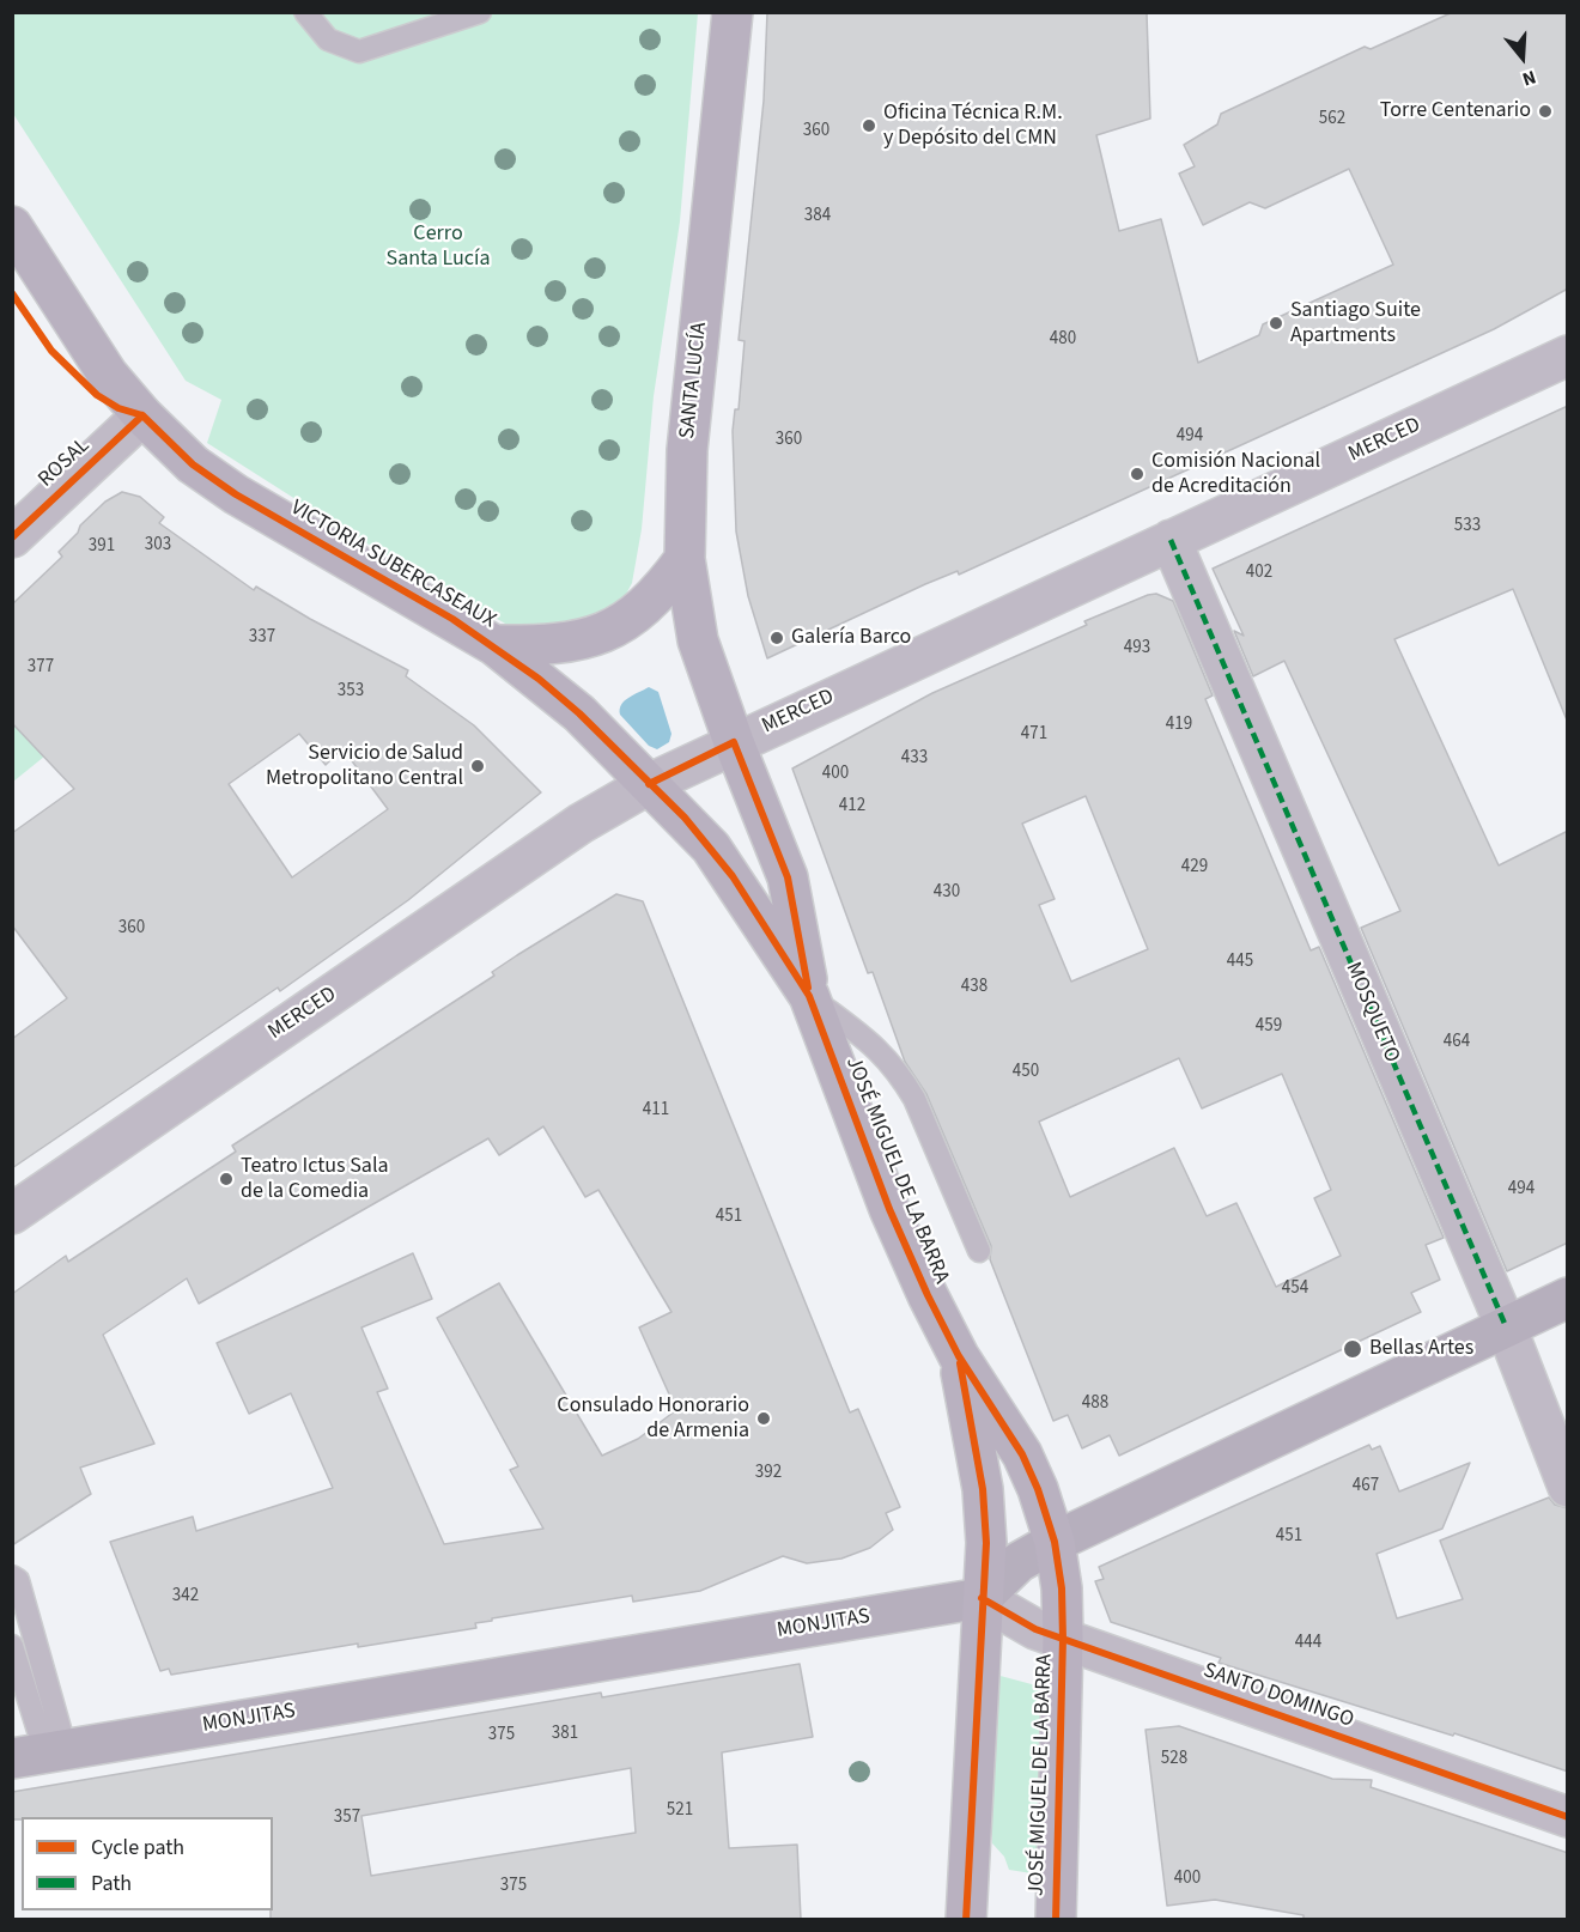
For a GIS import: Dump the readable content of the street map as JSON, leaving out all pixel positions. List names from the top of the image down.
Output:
{
  "streets": {
    "main road": [
      "SANTA LUCÍA",
      "VICTORIA SUBERCASEAUX",
      "JOSÉ MIGUEL DE LA BARRA",
      "MONJITAS"
    ],
    "street": [
      "MERCED",
      "ROSAL",
      "MOSQUETO",
      "SANTO DOMINGO"
    ]
  },
  "crossings": [
    ["SANTA LUCÍA", "MERCED"],
    ["SANTA LUCÍA", "JOSÉ MIGUEL DE LA BARRA"],
    ["MERCED", "VICTORIA SUBERCASEAUX"],
    ["MERCED", "MOSQUETO"],
    ["MERCED", "JOSÉ MIGUEL DE LA BARRA"],
    ["ROSAL", "VICTORIA SUBERCASEAUX"],
    ["VICTORIA SUBERCASEAUX", "JOSÉ MIGUEL DE LA BARRA"],
    ["JOSÉ MIGUEL DE LA BARRA", "MONJITAS"],
    ["JOSÉ MIGUEL DE LA BARRA", "SANTO DOMINGO"],
    ["MONJITAS", "SANTO DOMINGO"]
  ],
  "parks": ["Cerro Santa Lucía"],
  "places": [
    "Torre Centenario",
    "Oficina Técnica R.M. y Depósito del CMN",
    "Santiago Suite Apartments",
    "Comisión Nacional de Acreditación",
    "Galería Barco",
    "Servicio de Salud Metropolitano Central",
    "Teatro Ictus Sala de la Comedia",
    "Bellas Artes",
    "Consulado Honorario de Armenia"
  ],
  "house_numbers": [
    "562",
    "360",
    "384",
    "480",
    "494",
    "360",
    "533",
    "303",
    "391",
    "402",
    "337",
    "493",
    "377",
    "353",
    "419",
    "471",
    "433",
    "400",
    "412",
    "429",
    "430",
    "360",
    "445",
    "438",
    "459",
    "464",
    "450",
    "411",
    "494",
    "451",
    "454",
    "488",
    "392",
    "467",
    "451",
    "342",
    "444",
    "381",
    "375",
    "528",
    "521",
    "357",
    "400",
    "375"
  ],
  "legend": ["Cycle path", "Path"],
  "north": "bottom"
}
